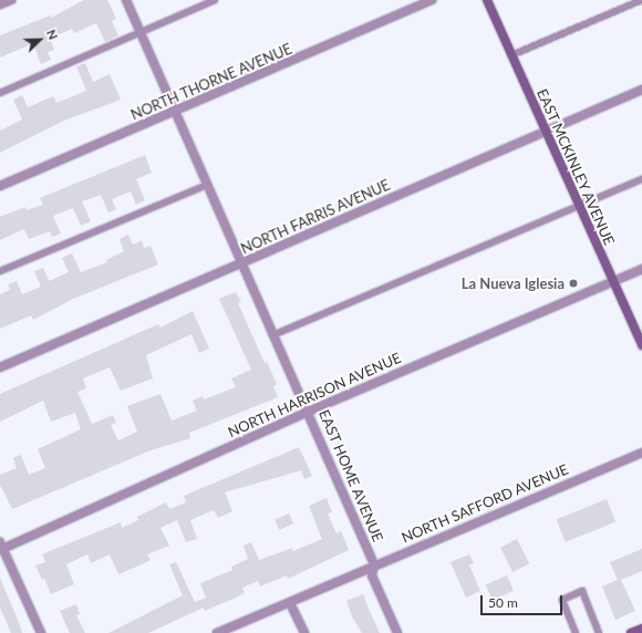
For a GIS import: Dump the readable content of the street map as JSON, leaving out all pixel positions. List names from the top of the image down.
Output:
{
  "streets": {
    "main road": ["EAST MCKINLEY AVENUE"],
    "street": [
      "NORTH THORNE AVENUE",
      "NORTH FARRIS AVENUE",
      "NORTH HARRISON AVENUE",
      "EAST HOME AVENUE",
      "NORTH SAFFORD AVENUE"
    ]
  },
  "crossings": [
    ["NORTH THORNE AVENUE", "EAST HOME AVENUE"],
    ["EAST MCKINLEY AVENUE", "NORTH FARRIS AVENUE"],
    ["EAST MCKINLEY AVENUE", "NORTH HARRISON AVENUE"],
    ["NORTH FARRIS AVENUE", "EAST HOME AVENUE"],
    ["NORTH HARRISON AVENUE", "EAST HOME AVENUE"],
    ["EAST HOME AVENUE", "NORTH SAFFORD AVENUE"]
  ],
  "places": ["La Nueva Iglesia"],
  "scale_bar": "50 m",
  "north": "top right"
}
